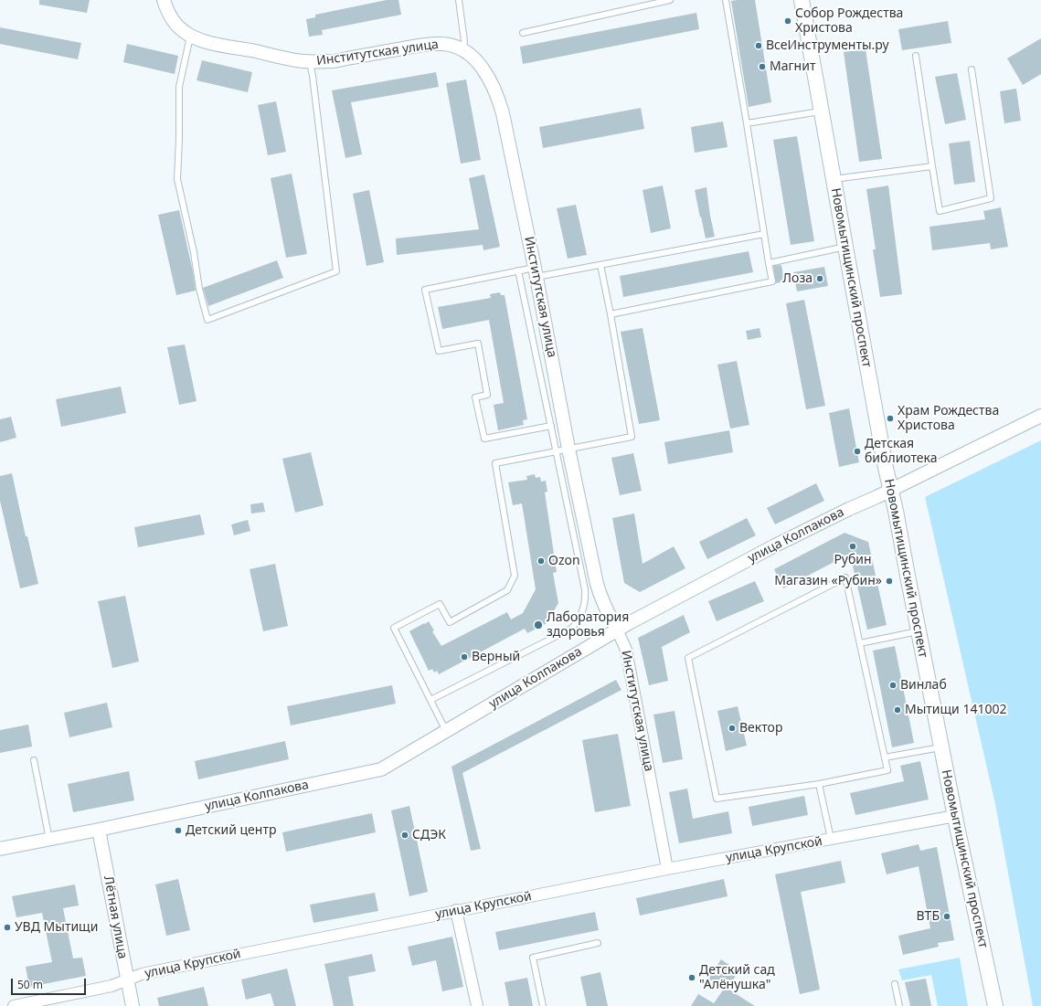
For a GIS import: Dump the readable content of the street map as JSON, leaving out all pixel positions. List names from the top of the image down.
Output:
{
  "streets": {
    "main road": ["Новомытищинский проспект"],
    "street": [
      "Институтская улица",
      "улица Колпакова",
      "улица Крупской",
      "Лётная улица"
    ]
  },
  "crossings": [
    ["Институтская улица", "улица Колпакова"],
    ["Институтская улица", "улица Крупской"],
    ["Новомытищинский проспект", "улица Колпакова"],
    ["Новомытищинский проспект", "улица Крупской"],
    ["улица Колпакова", "Лётная улица"],
    ["улица Крупской", "Лётная улица"]
  ],
  "places": [
    "Собор Рождества Христова",
    "ВсеИнструменты.ру",
    "Магнит",
    "Лоза",
    "Храм Рождества Христова",
    "Детская библиотека",
    "Рубин",
    "Ozon",
    "Магазин «Рубин»",
    "Лаборатория здоровья",
    "Верный",
    "Винлаб",
    "Мытищи 141002",
    "Вектор",
    "Детский центр",
    "СДЭК",
    "ВТБ",
    "УВД Мытищи",
    "Детский сад \"Алёнушка\""
  ],
  "scale_bar": "50 m"
}
